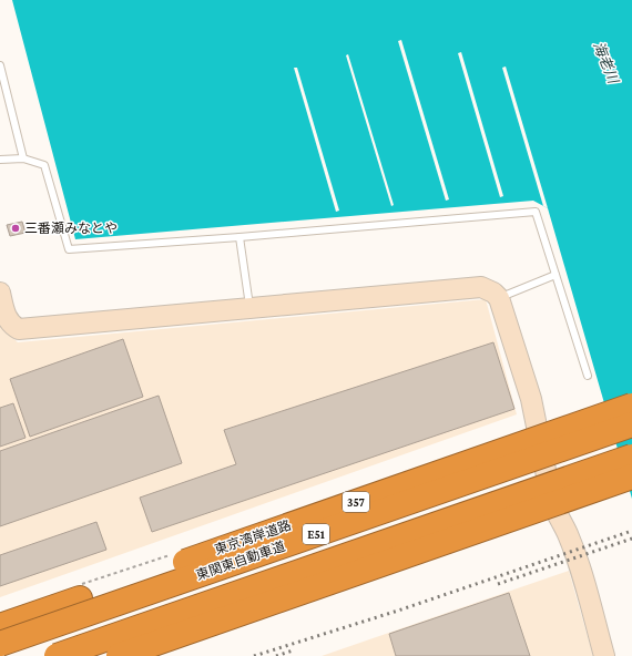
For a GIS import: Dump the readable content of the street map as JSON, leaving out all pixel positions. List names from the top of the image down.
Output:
{
  "streets": {
    "highway": [
      "357",
      "E51",
      "東京湾岸道路",
      "東関東自動車道"
    ]
  },
  "water": ["海老川"],
  "places": ["三番瀬みなとや"]
}
